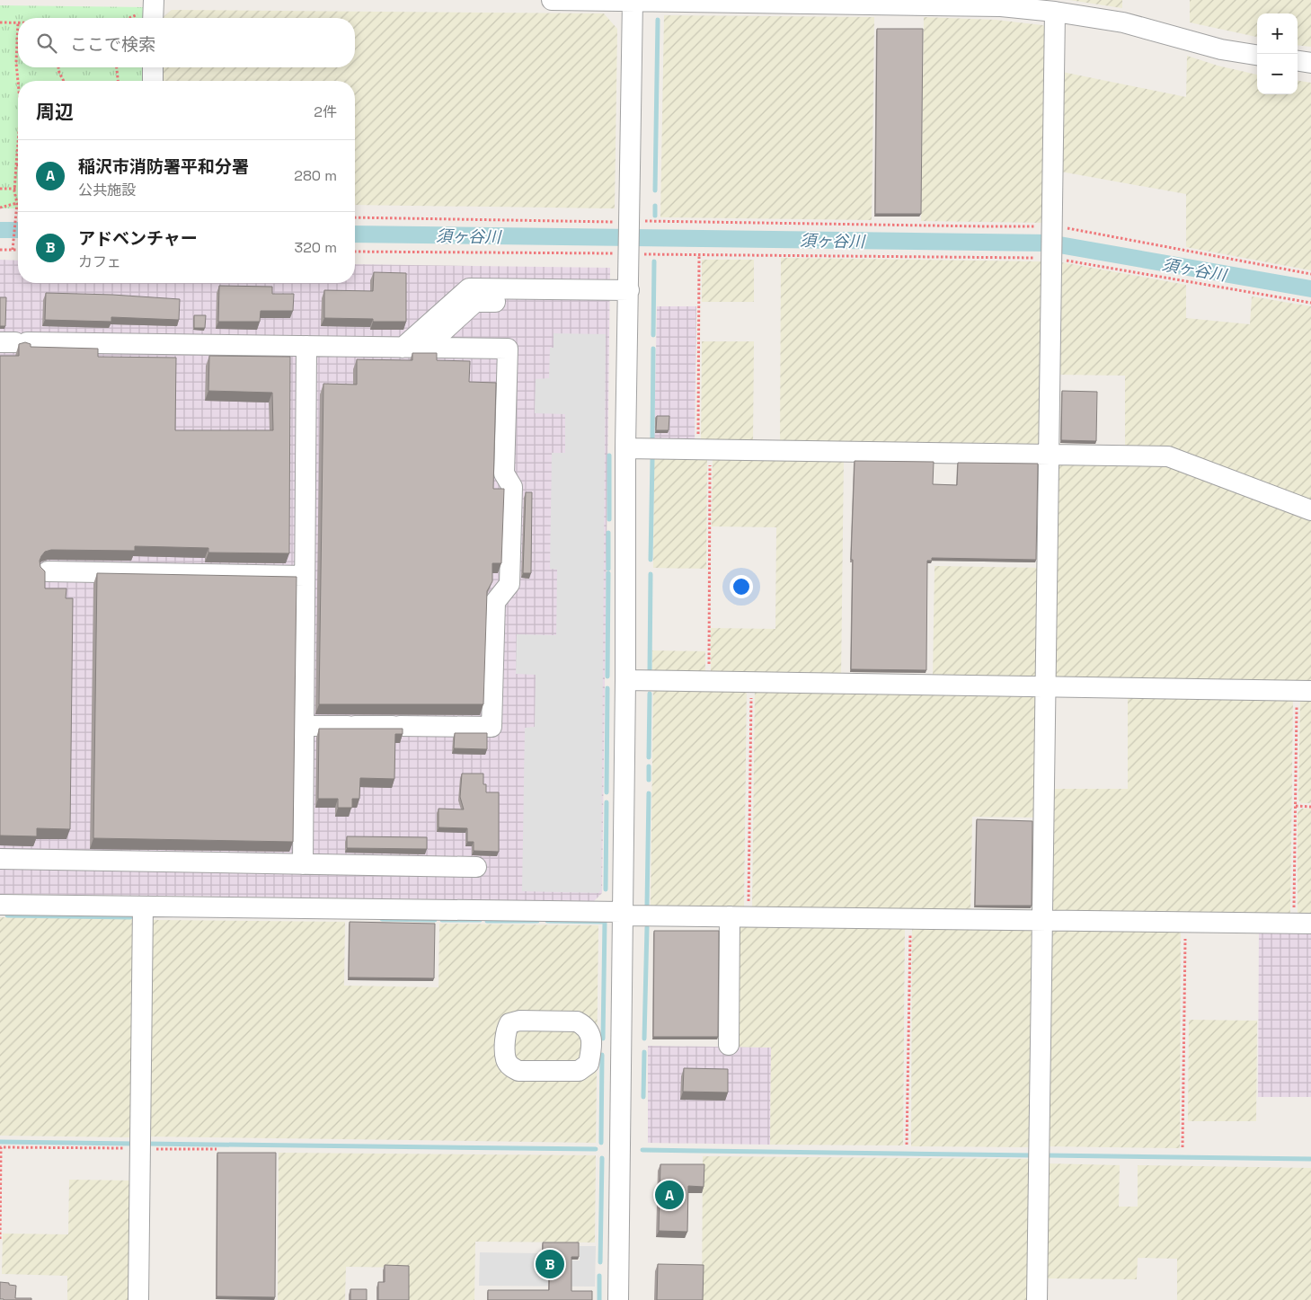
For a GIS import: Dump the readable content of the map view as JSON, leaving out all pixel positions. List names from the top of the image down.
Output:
{
  "water": ["須ヶ谷川"],
  "page": {
    "map_buttons": ["+", "−"],
    "search": "ここで検索",
    "heading": ["周辺", "2件"],
    "list": [
      {
        "mark": "A",
        "name": "稲沢市消防署平和分署",
        "note": "公共施設",
        "value": "280 m"
      },
      {
        "mark": "B",
        "name": "アドベンチャー",
        "note": "カフェ",
        "value": "320 m"
      }
    ],
    "pins": ["A", "B"]
  }
}
